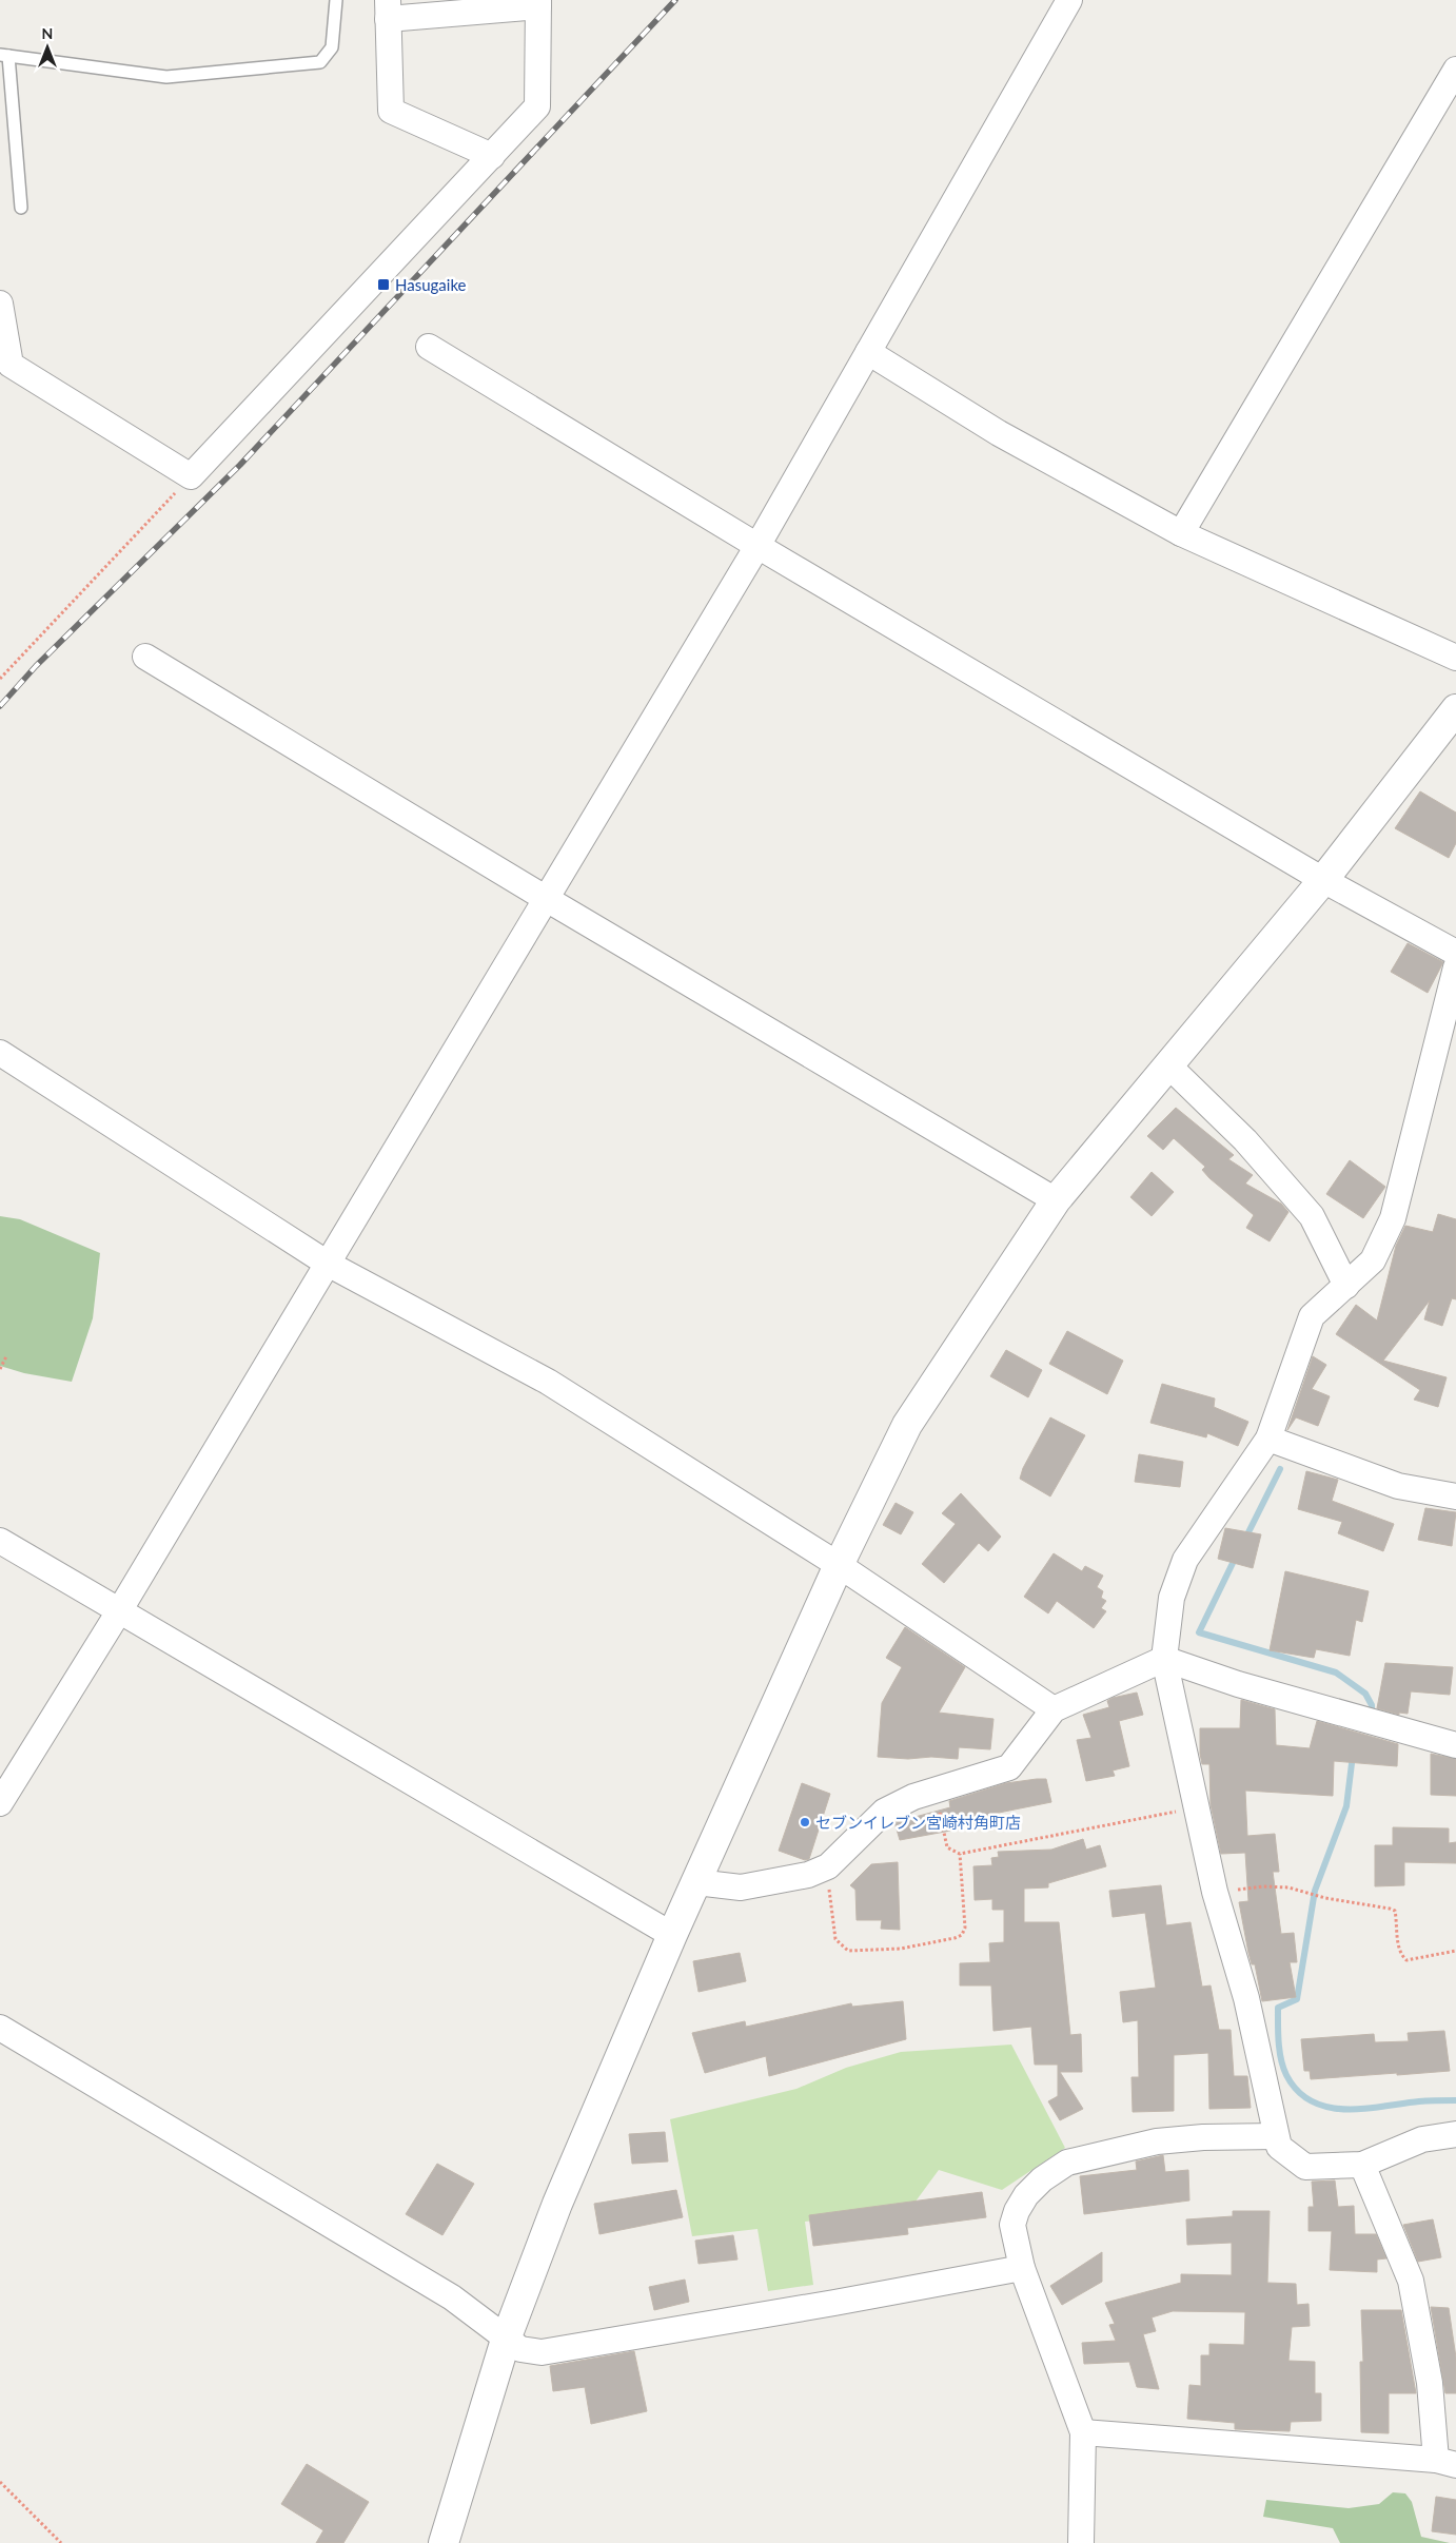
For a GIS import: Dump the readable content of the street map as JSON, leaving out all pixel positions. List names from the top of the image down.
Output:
{
  "places": {
    "transit": ["Hasugaike"],
    "other": ["セブンイレブン宮崎村角町店"]
  },
  "north": "top"
}
